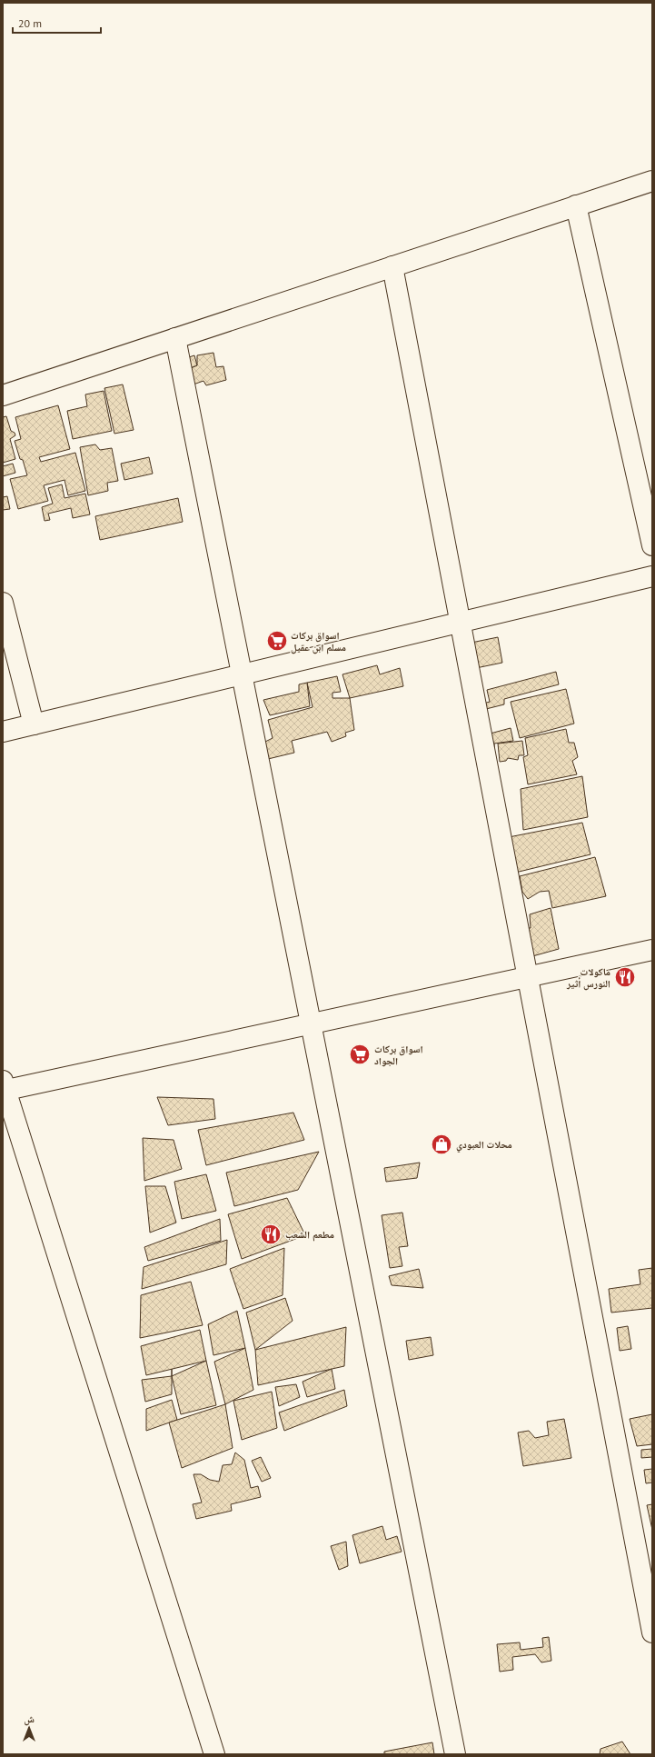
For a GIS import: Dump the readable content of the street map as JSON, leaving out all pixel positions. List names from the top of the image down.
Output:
{
  "places": {
    "supermarket": ["اسواق بركات مسلم ابن عقيل", "اسواق بركات الجواد"],
    "restaurant": ["ماكولات النورس أثير", "مطعم الشعب"],
    "shop": ["محلات العبودي"]
  },
  "scale_bar": "20 m",
  "north": "top"
}
